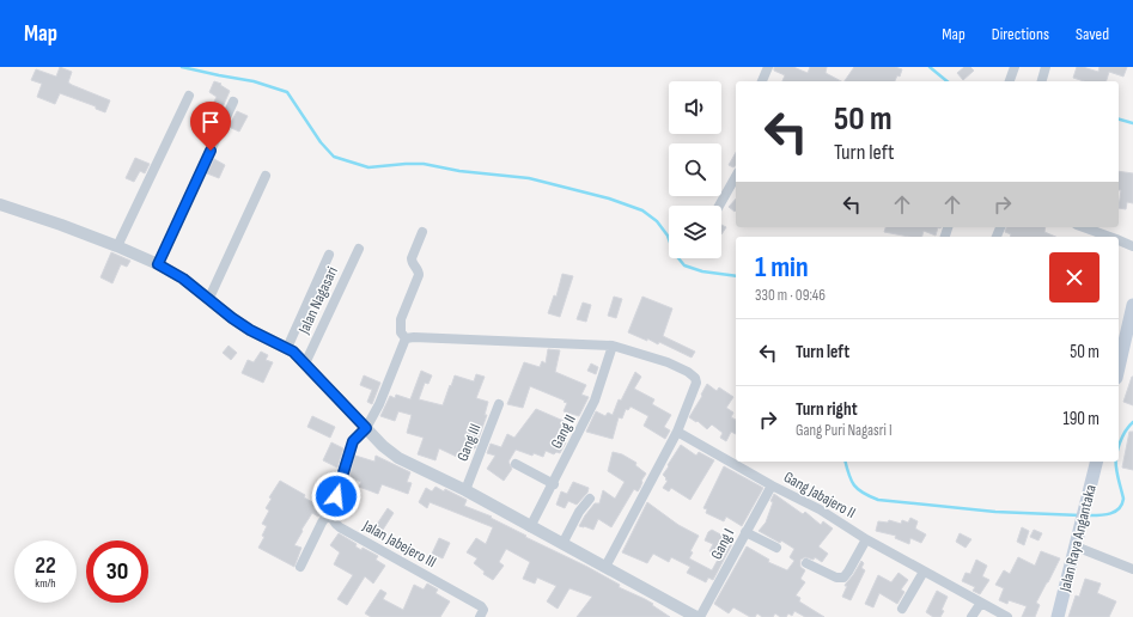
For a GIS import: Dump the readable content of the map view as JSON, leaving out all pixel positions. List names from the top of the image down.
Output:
{
  "streets": {
    "main road": ["Jalan Raya Angantaka"],
    "street": [
      "Jalan Nagasari",
      "Gang II",
      "Gang III",
      "Gang Jabajero II",
      "Jalan Jabejero III",
      "Gang I"
    ]
  },
  "crossings": [
    ["Gang Jabajero II", "Gang I"]
  ],
  "page": {
    "header": "Map",
    "nav": ["Map", "Directions", "Saved"],
    "turn": ["50 m", "Turn left"],
    "heading": ["1 min", "330 m · 09:46"],
    "list": [
      {
        "name": "Turn left",
        "value": "50 m"
      },
      {
        "name": "Turn right",
        "note": "Gang Puri Nagasri I",
        "value": "190 m"
      }
    ],
    "speed": "22 km/h",
    "limit": "30"
  }
}
